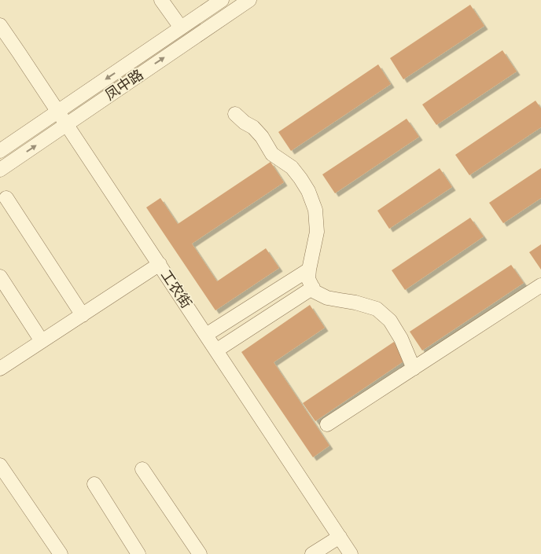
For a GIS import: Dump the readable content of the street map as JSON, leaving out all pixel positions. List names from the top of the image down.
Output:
{
  "streets": {
    "street": ["凤中路", "工农街"]
  },
  "crossings": [
    ["凤中路", "工农街"]
  ]
}
